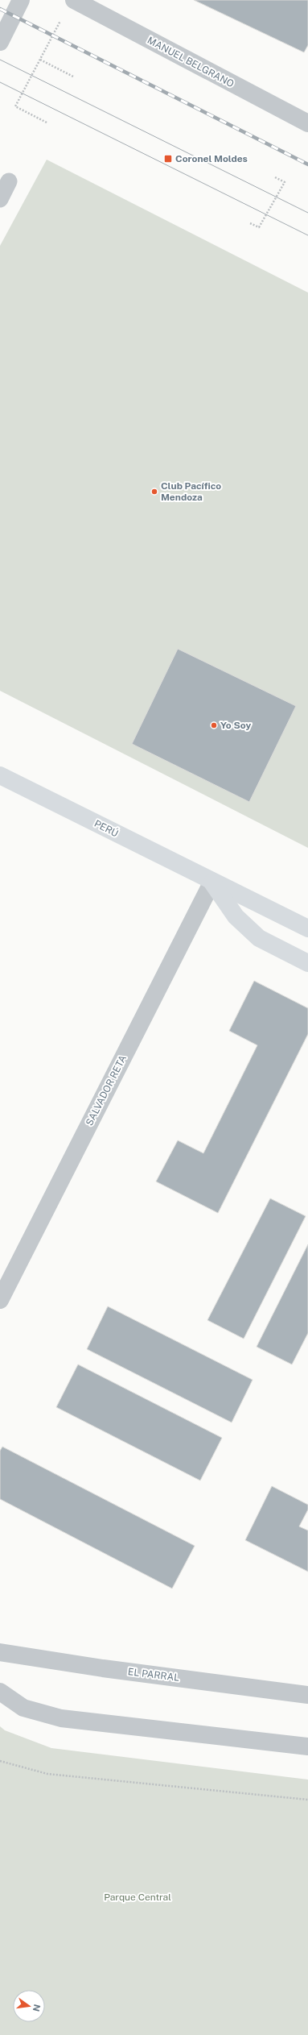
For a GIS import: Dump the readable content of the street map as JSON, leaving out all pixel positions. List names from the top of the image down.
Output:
{
  "streets": {
    "main road": ["PERÚ"],
    "street": ["MANUEL BELGRANO", "SALVADOR RETA", "EL PARRAL"]
  },
  "crossings": [
    ["PERÚ", "SALVADOR RETA"]
  ],
  "parks": ["Parque Central"],
  "places": {
    "transit": ["Coronel Moldes"],
    "other": ["Club Pacífico Mendoza", "Yo Soy"]
  },
  "north": "right"
}
